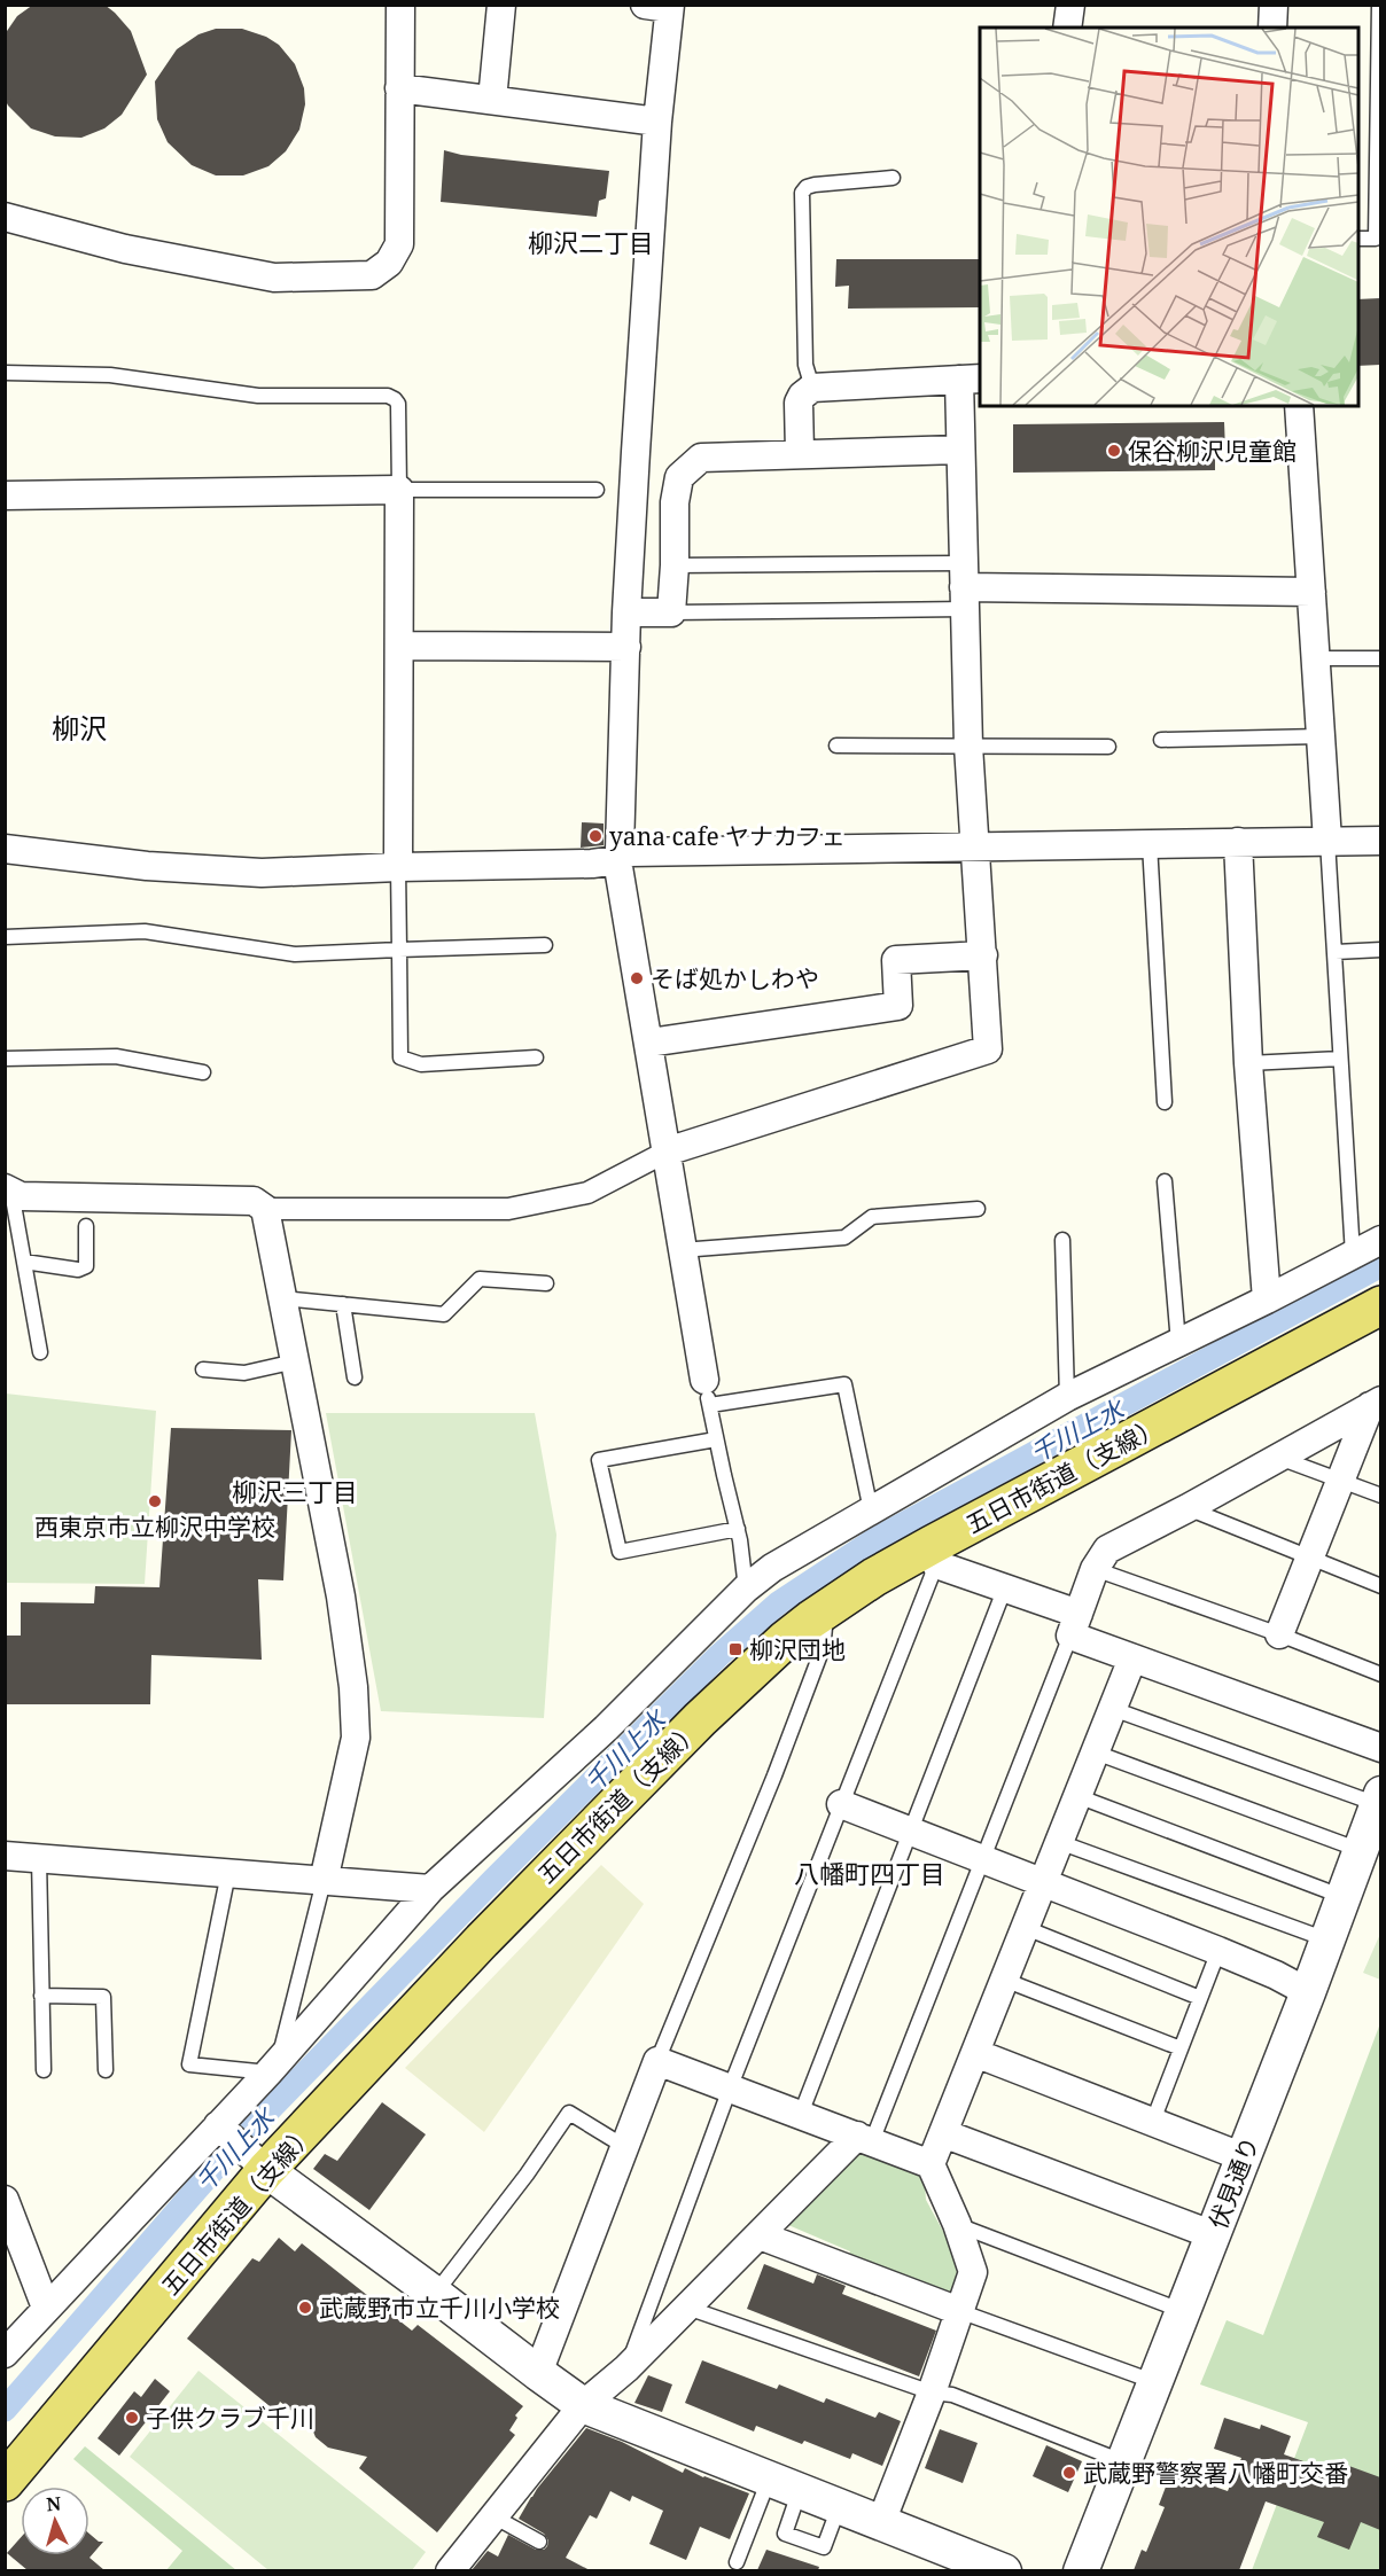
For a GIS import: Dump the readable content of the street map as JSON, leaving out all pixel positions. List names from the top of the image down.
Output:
{
  "streets": {
    "main road": ["五日市街道（支線）"],
    "street": ["伏見通り"]
  },
  "districts": [
    "柳沢二丁目",
    "柳沢",
    "柳沢三丁目",
    "八幡町四丁目"
  ],
  "water": ["千川上水"],
  "places": {
    "other": [
      "保谷柳沢児童館",
      "yana cafe ヤナカフェ",
      "そば処かしわや",
      "西東京市立柳沢中学校",
      "武蔵野市立千川小学校",
      "子供クラブ千川",
      "武蔵野警察署八幡町交番"
    ],
    "transit": ["柳沢団地"]
  },
  "north": "top"
}
